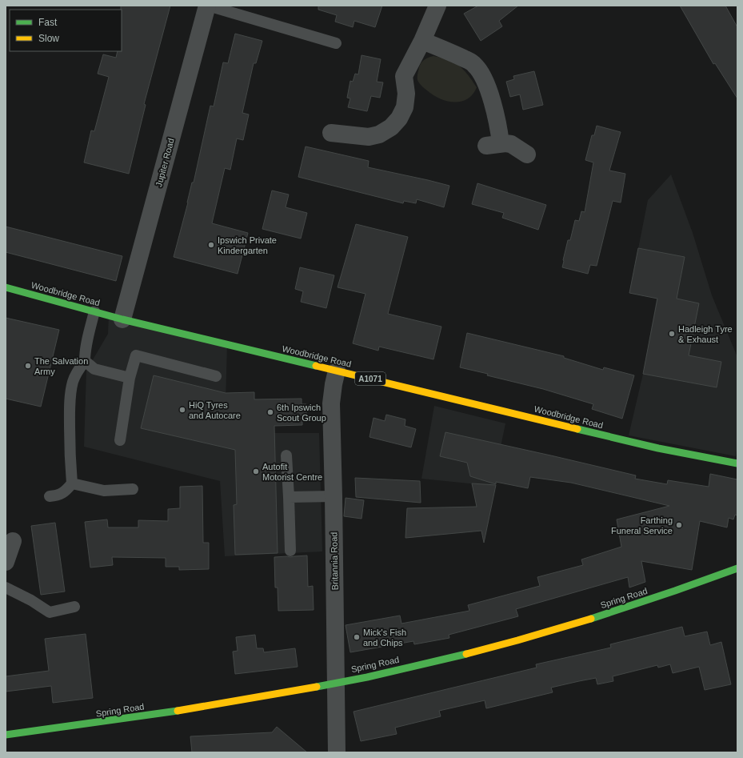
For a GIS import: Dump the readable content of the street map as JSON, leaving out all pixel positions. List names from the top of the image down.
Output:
{
  "streets": {
    "main road": ["Woodbridge Road", "A1071", "Spring Road"],
    "street": ["Jupiter Road", "Britannia Road"]
  },
  "crossings": [
    ["Jupiter Road", "Woodbridge Road"],
    ["Woodbridge Road", "Britannia Road"],
    ["Britannia Road", "Spring Road"]
  ],
  "places": [
    "Ipswich Private Kindergarten",
    "Hadleigh Tyre & Exhaust",
    "The Salvation Army",
    "HiQ Tyres and Autocare",
    "6th Ipswich Scout Group",
    "Autofit Motorist Centre",
    "Farthing Funeral Service",
    "Mick's Fish and Chips"
  ],
  "legend": ["Fast", "Slow"]
}
